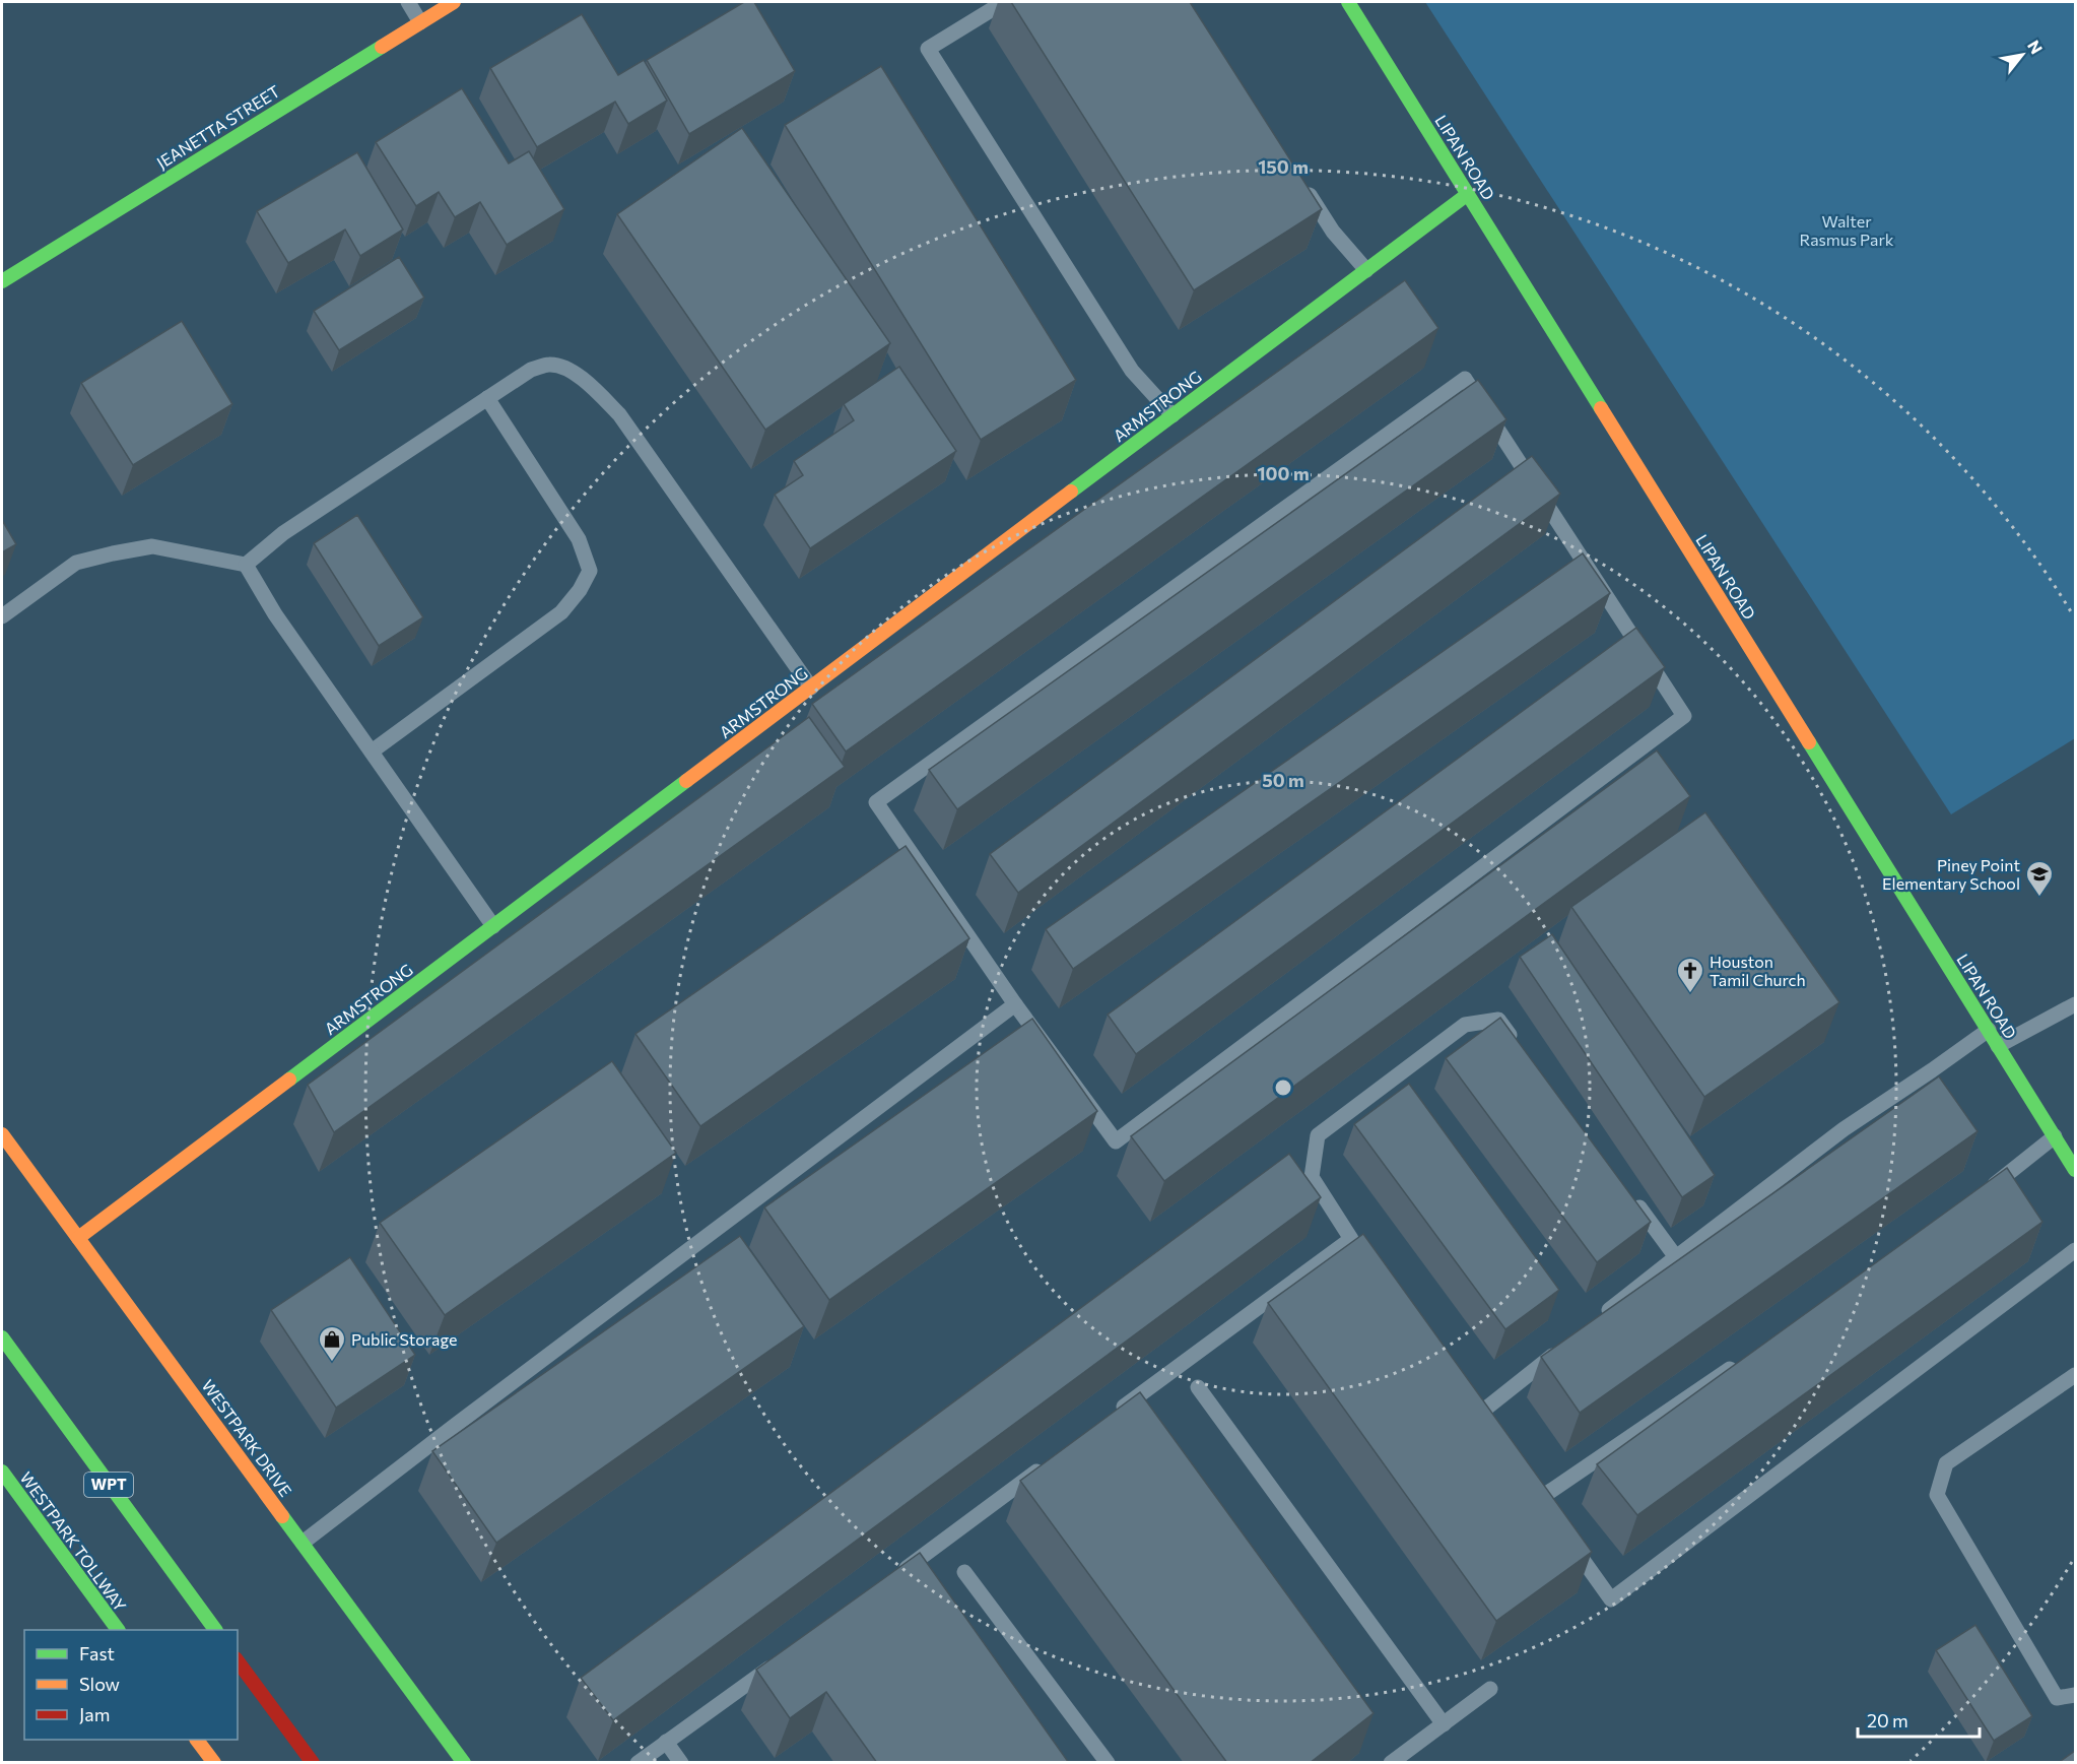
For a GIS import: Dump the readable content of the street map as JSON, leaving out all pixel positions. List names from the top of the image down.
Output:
{
  "streets": {
    "main road": [
      "JEANETTA STREET",
      "LIPAN ROAD",
      "ARMSTRONG",
      "WESTPARK DRIVE",
      "WPT",
      "WESTPARK TOLLWAY"
    ]
  },
  "crossings": [
    ["LIPAN ROAD", "ARMSTRONG"],
    ["ARMSTRONG", "WESTPARK DRIVE"]
  ],
  "parks": ["Walter Rasmus Park"],
  "places": {
    "school or university": ["Piney Point Elementary School"],
    "church": ["Houston Tamil Church"],
    "shop": ["Public Storage"]
  },
  "legend": ["Fast", "Slow", "Jam"],
  "scale_bar": "20 m",
  "north": "top right",
  "rings": ["150 m", "100 m", "50 m"]
}
